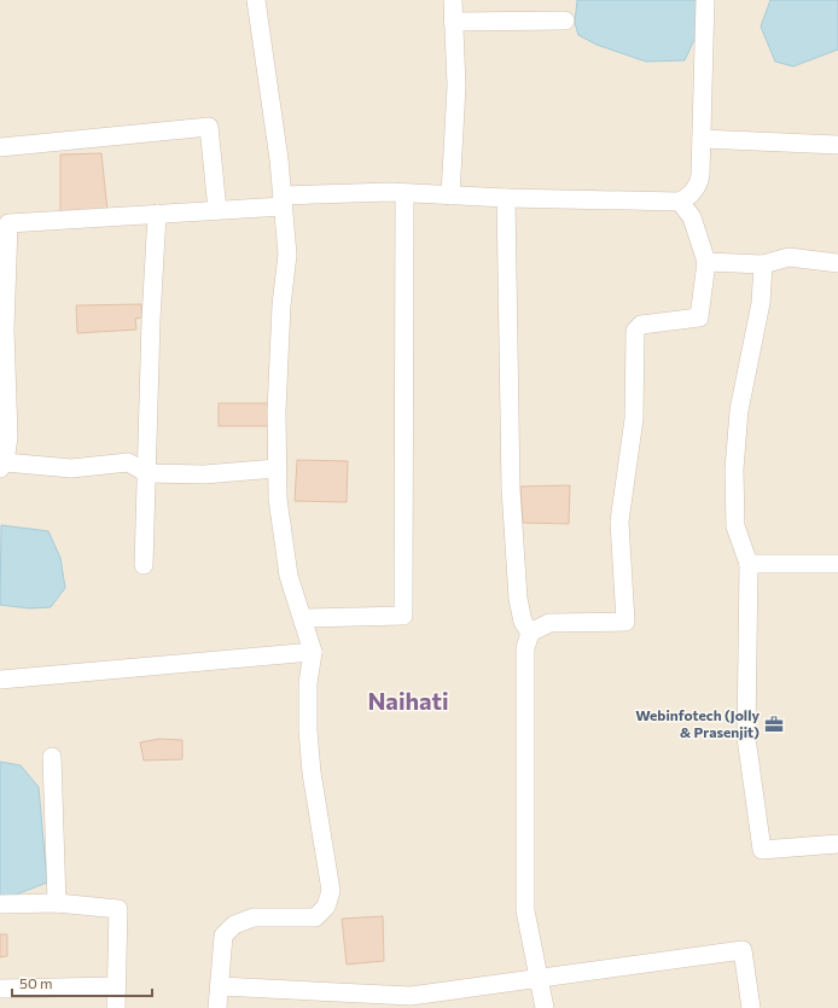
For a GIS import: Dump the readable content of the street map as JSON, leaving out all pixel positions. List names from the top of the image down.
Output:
{
  "districts": ["Naihati"],
  "places": {
    "office": ["Webinfotech (Jolly & Prasenjit)"]
  },
  "scale_bar": "50 m"
}
